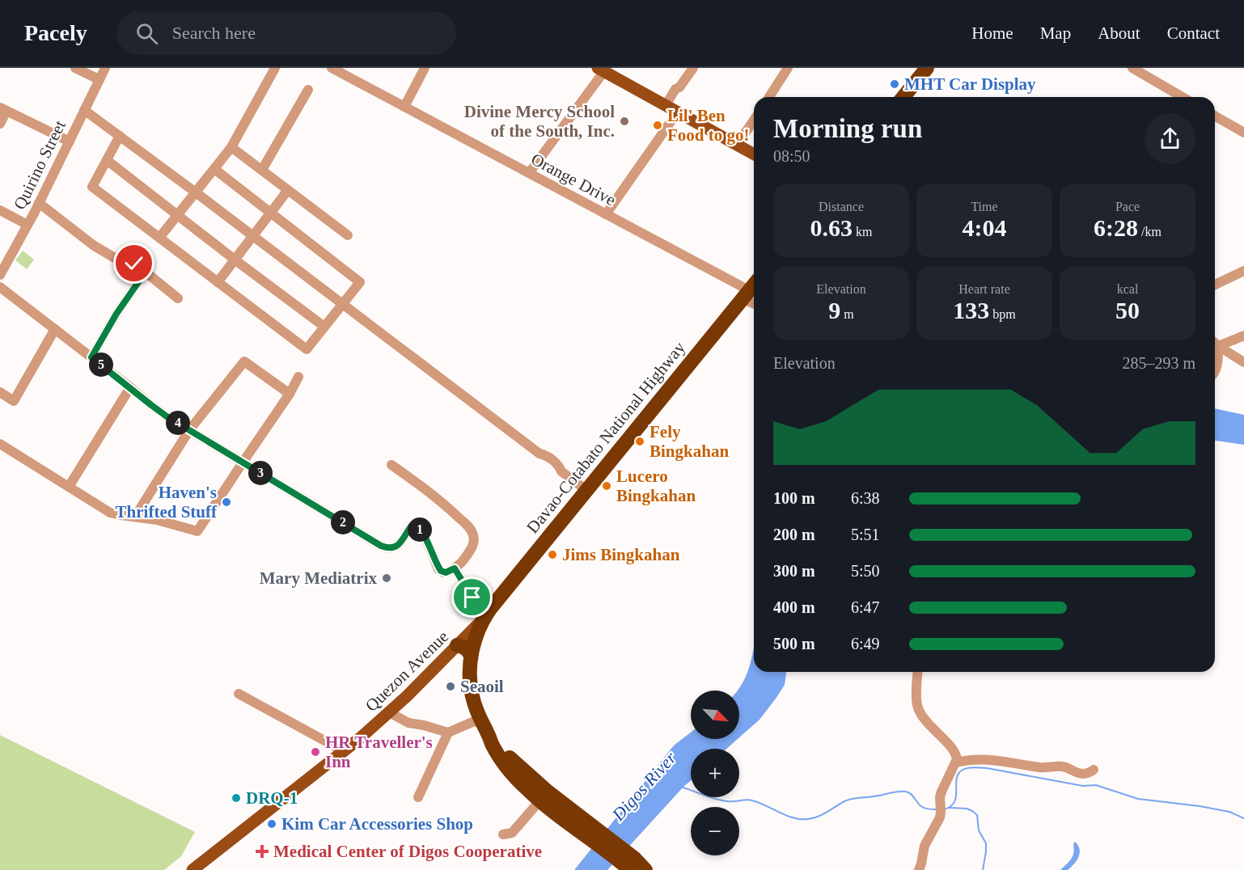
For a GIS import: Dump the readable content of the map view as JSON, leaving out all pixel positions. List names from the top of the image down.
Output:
{
  "streets": {
    "highway": ["Davao-Cotabato National Highway"],
    "main road": ["Quezon Avenue"],
    "street": ["Quirino Street", "Orange Drive"]
  },
  "crossings": [
    ["Orange Drive", "Davao-Cotabato National Highway"],
    ["Davao-Cotabato National Highway", "Quezon Avenue"]
  ],
  "water": ["Digos River"],
  "places": {
    "other": [
      "MHT Car Display",
      "Divine Mercy School of the South, Inc.",
      "Lil' Ben Food to go!",
      "Fely Bingkahan",
      "Lucero Bingkahan",
      "Haven's Thrifted Stuff",
      "Jims Bingkahan",
      "Mary Mediatrix",
      "Seaoil",
      "HR Traveller's Inn",
      "DRQ-1",
      "Kim Car Accessories Shop"
    ],
    "health": ["Medical Center of Digos Cooperative"]
  },
  "north": "bottom right",
  "page": {
    "header": "Pacely",
    "search": "Search here",
    "nav": [
      "Home",
      "Map",
      "About",
      "Contact"
    ],
    "heading": ["Morning run", "08:50"],
    "stats": [
      ["Distance", "0.63 km"],
      ["Time", "4:04"],
      ["Pace", "6:28 /km"],
      ["Elevation", "9 m"],
      ["Heart rate", "133 bpm"],
      ["kcal", "50"]
    ],
    "chart": ["Elevation", "285–293 m"],
    "pins": [
      "5",
      "4",
      "3",
      "2",
      "1"
    ],
    "list": [
      {
        "name": "100 m",
        "note": "6:38"
      },
      {
        "name": "200 m",
        "note": "5:51"
      },
      {
        "name": "300 m",
        "note": "5:50"
      },
      {
        "name": "400 m",
        "note": "6:47"
      },
      {
        "name": "500 m",
        "note": "6:49"
      }
    ],
    "map_buttons": ["+", "−"]
  }
}
